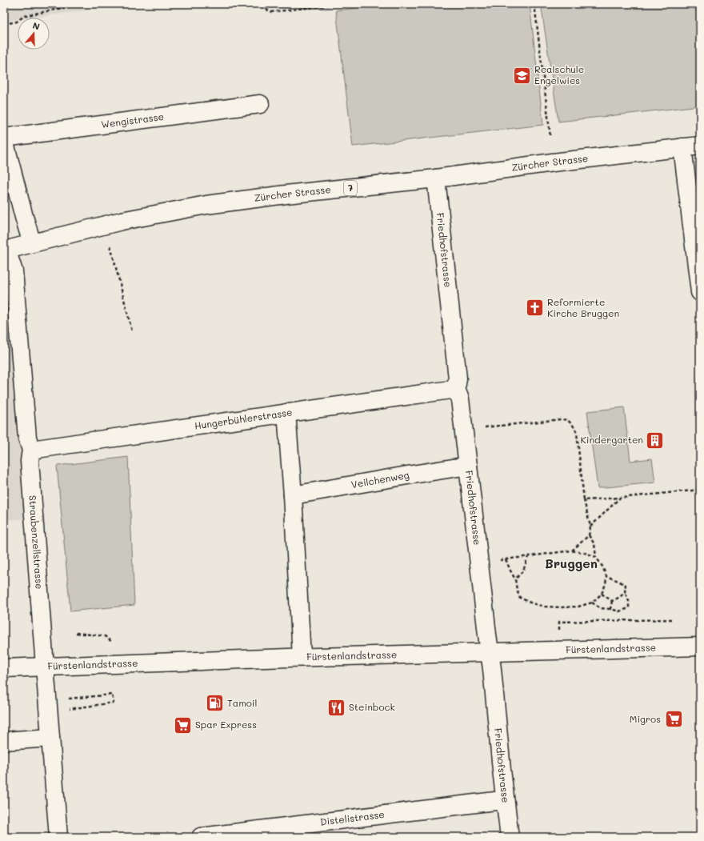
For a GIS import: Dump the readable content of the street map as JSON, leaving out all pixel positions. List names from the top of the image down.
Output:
{
  "streets": {
    "street": [
      "Wengistrasse",
      "Zürcher Strasse",
      "7",
      "Friedhofstrasse",
      "Hungerbühlerstrasse",
      "Veilchenweg",
      "Straubenzellstrasse",
      "Fürstenlandstrasse",
      "Distelistrasse"
    ]
  },
  "crossings": [
    ["Zürcher Strasse", "Friedhofstrasse"],
    ["Zürcher Strasse", "Straubenzellstrasse"],
    ["Friedhofstrasse", "Hungerbühlerstrasse"],
    ["Friedhofstrasse", "Veilchenweg"],
    ["Friedhofstrasse", "Fürstenlandstrasse"],
    ["Friedhofstrasse", "Distelistrasse"],
    ["Hungerbühlerstrasse", "Straubenzellstrasse"],
    ["Straubenzellstrasse", "Fürstenlandstrasse"]
  ],
  "districts": ["Bruggen"],
  "places": {
    "school or university": ["Realschule Engelwies"],
    "church": ["Reformierte Kirche Bruggen"],
    "building": ["Kindergarten"],
    "fuel station": ["Tamoil"],
    "restaurant": ["Steinbock"],
    "supermarket": ["Migros", "Spar Express"]
  },
  "north": "top"
}
